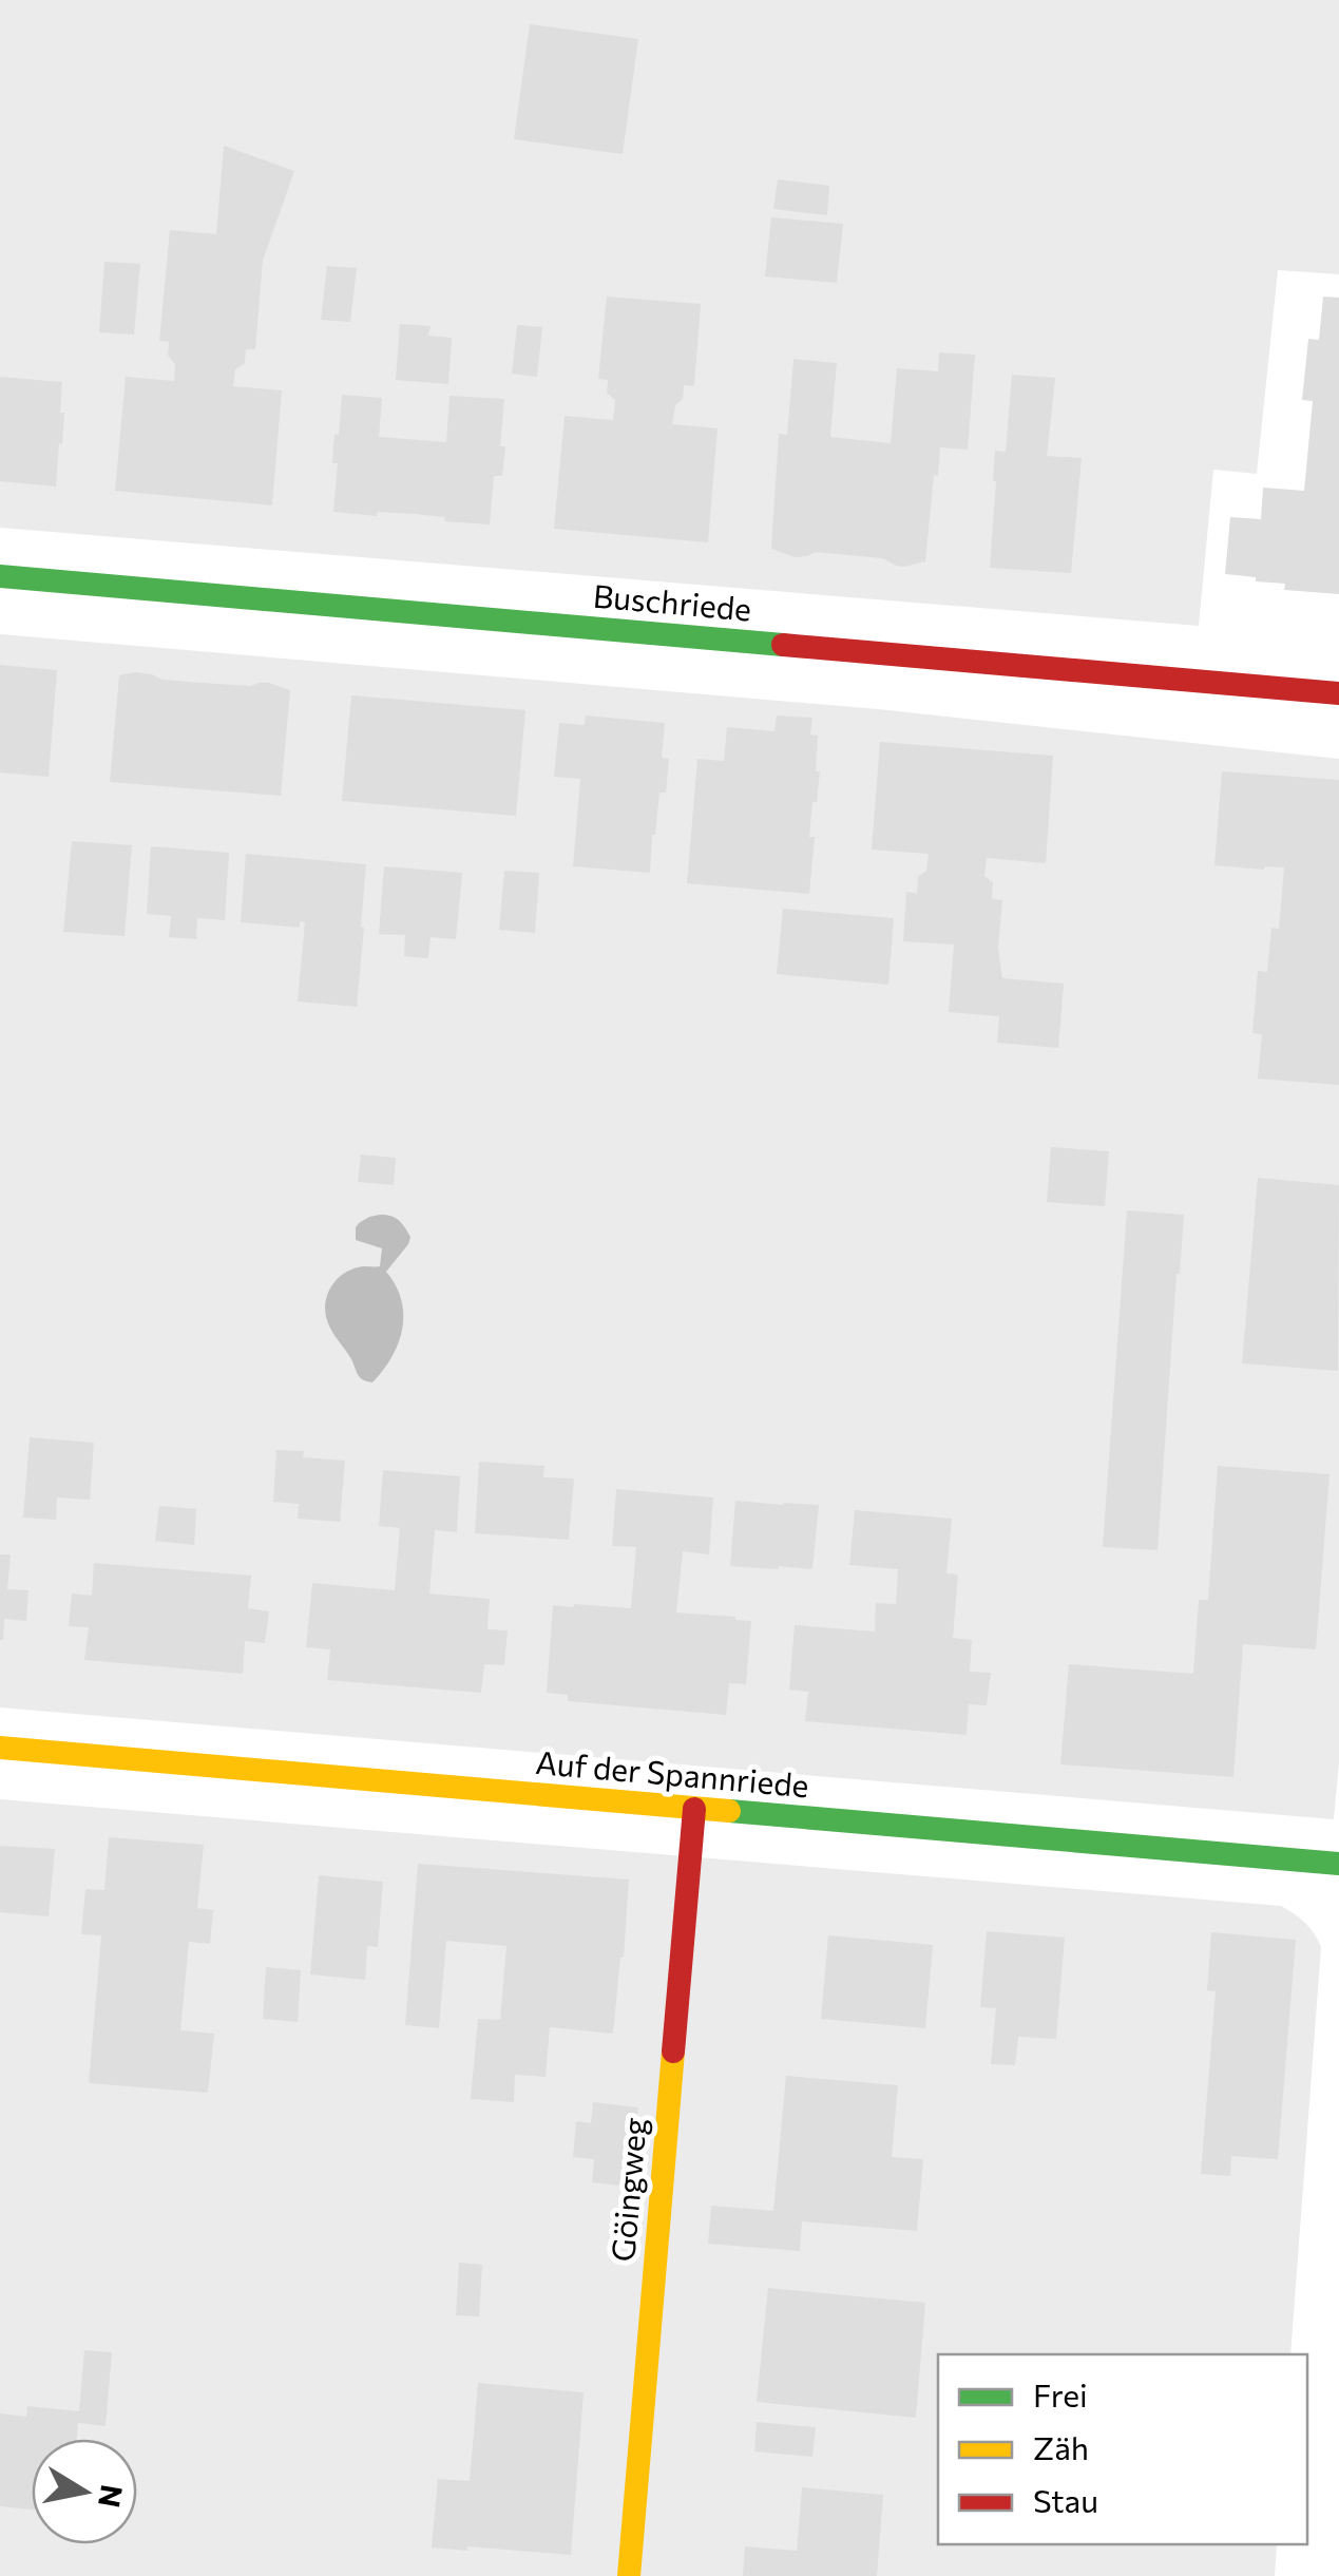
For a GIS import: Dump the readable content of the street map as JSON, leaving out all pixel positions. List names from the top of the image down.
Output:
{
  "streets": {
    "street": ["Buschriede", "Auf der Spannriede", "Göingweg"]
  },
  "crossings": [
    ["Auf der Spannriede", "Göingweg"]
  ],
  "legend": ["Frei", "Zäh", "Stau"],
  "north": "right"
}
